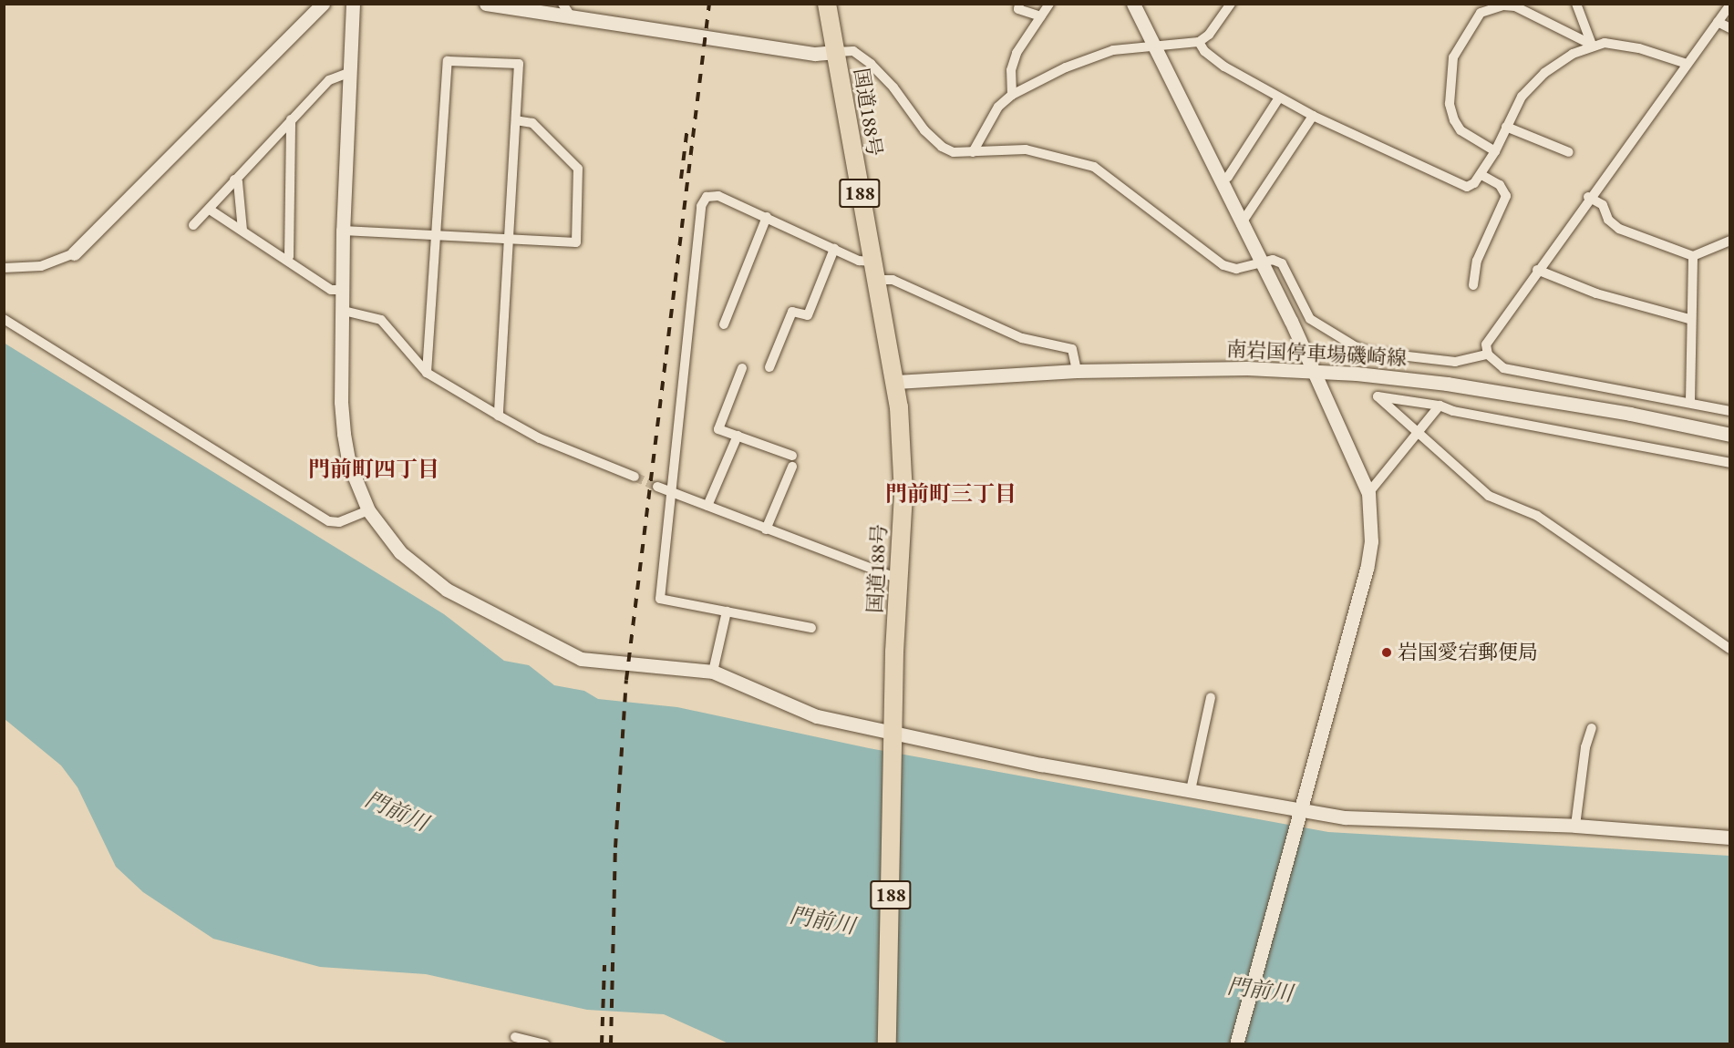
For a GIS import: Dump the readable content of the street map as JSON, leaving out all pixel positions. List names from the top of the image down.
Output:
{
  "streets": {
    "highway": ["国道188号", "188"],
    "street": ["南岩国停車場磯崎線"]
  },
  "crossings": [
    ["国道188号", "南岩国停車場磯崎線"]
  ],
  "districts": ["門前町四丁目", "門前町三丁目"],
  "water": ["門前川"],
  "places": ["岩国愛宕郵便局"]
}
